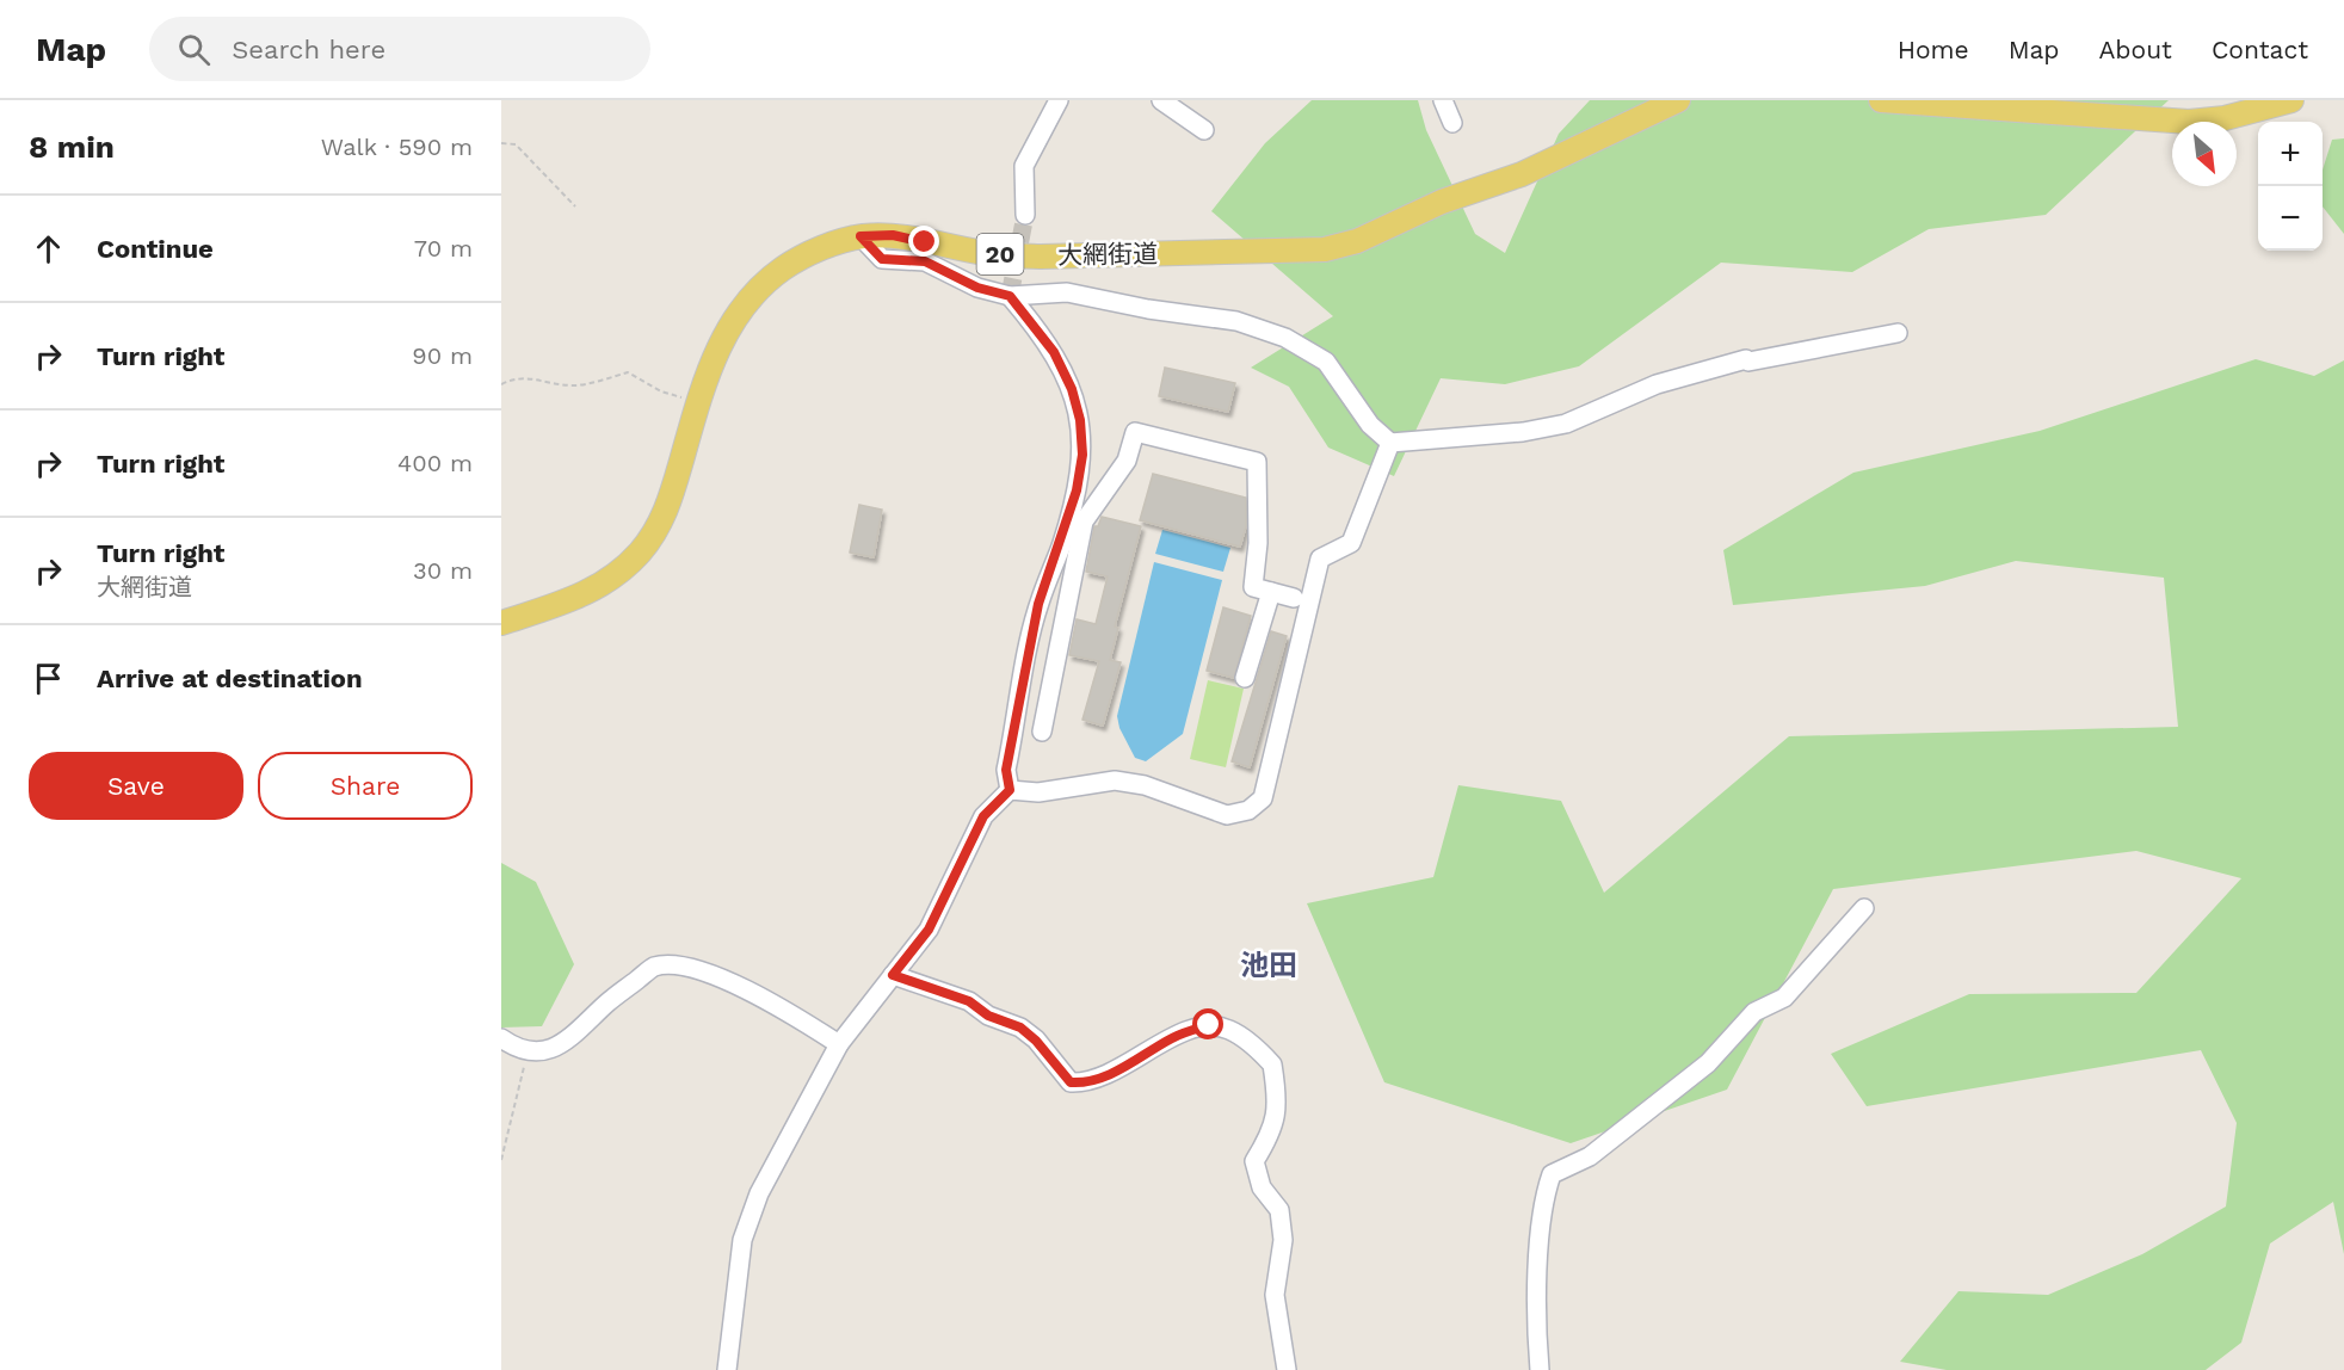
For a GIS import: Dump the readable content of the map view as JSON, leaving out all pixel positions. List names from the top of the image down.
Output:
{
  "streets": {
    "main road": ["20", "大網街道"]
  },
  "districts": ["池田"],
  "north": "bottom right",
  "page": {
    "header": "Map",
    "search": "Search here",
    "nav": [
      "Home",
      "Map",
      "About",
      "Contact"
    ],
    "heading": ["8 min", "Walk · 590 m"],
    "map_buttons": ["+", "−"],
    "list": [
      ["Continue", "70 m"],
      ["Turn right", "90 m"],
      ["Turn right", "400 m"],
      ["Turn right", "大網街道", "30 m"],
      "Arrive at destination"
    ],
    "buttons": ["Save", "Share"]
  }
}
